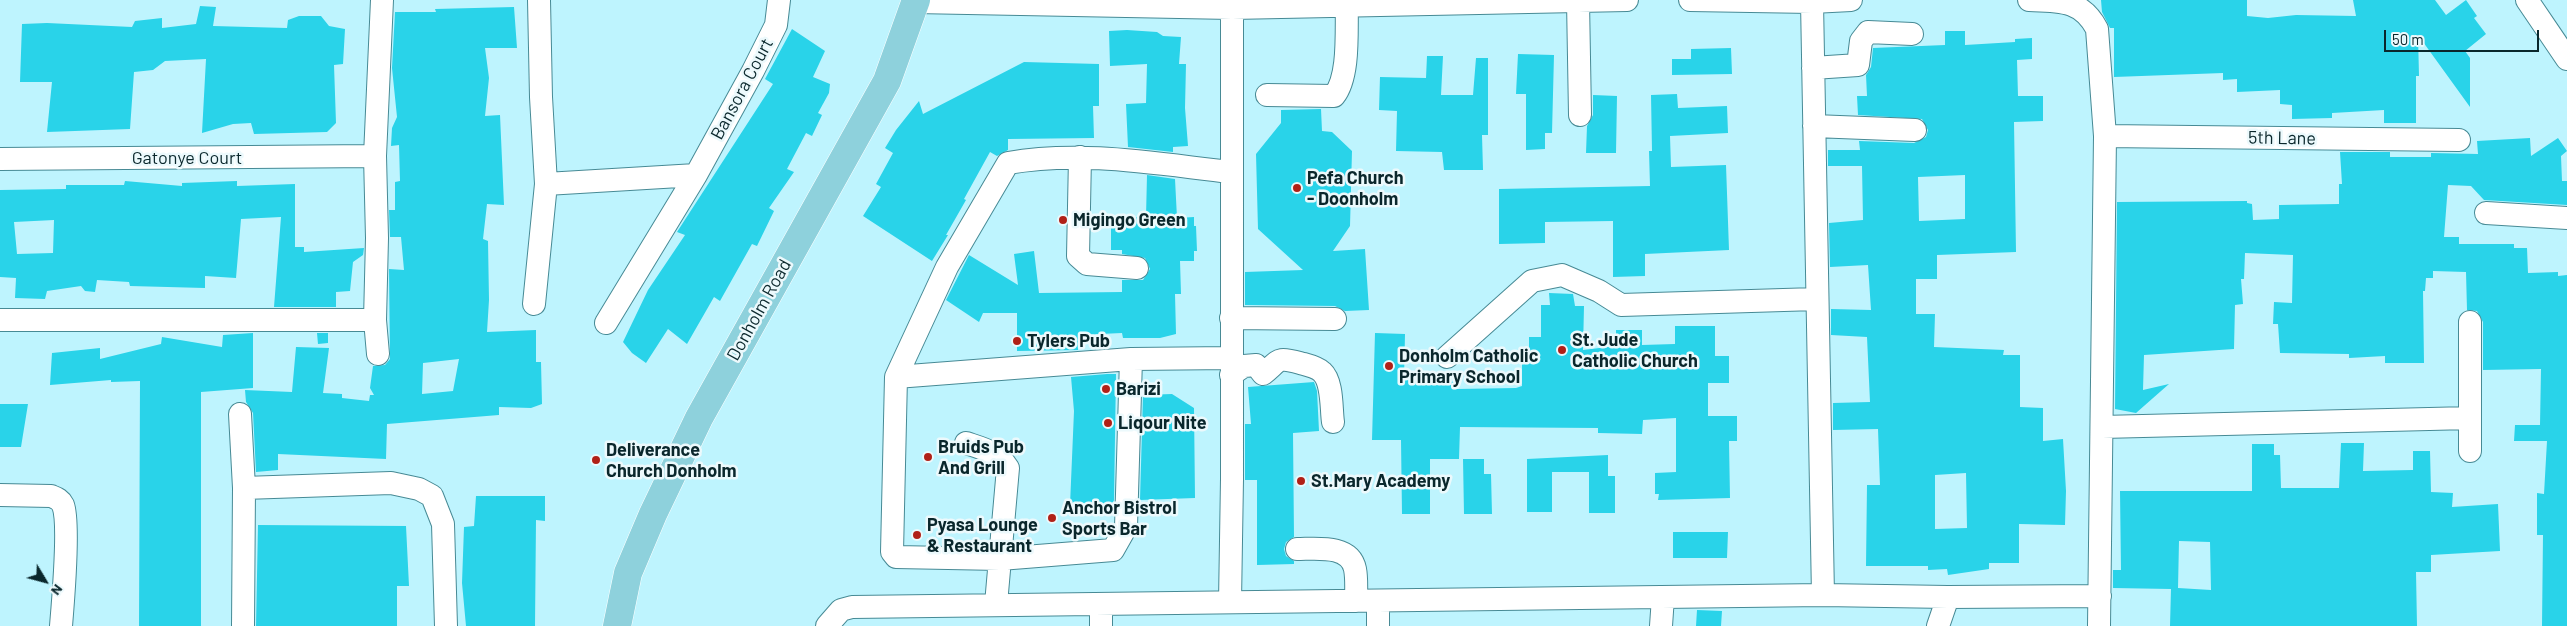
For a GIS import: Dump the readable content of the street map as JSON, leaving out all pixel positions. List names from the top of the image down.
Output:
{
  "streets": {
    "main road": ["Donholm Road"],
    "street": ["Bansora Court", "5th Lane", "Gatonye Court"]
  },
  "places": [
    "Pefa Church - Doonholm",
    "Migingo Green",
    "Tylers Pub",
    "St. Jude Catholic Church",
    "Donholm Catholic Primary School",
    "Barizi",
    "Liqour Nite",
    "Bruids Pub And Grill",
    "Deliverance Church Donholm",
    "St.Mary Academy",
    "Anchor Bistrol Sports Bar",
    "Pyasa Lounge & Restaurant"
  ],
  "scale_bar": "50 m",
  "north": "bottom right"
}
